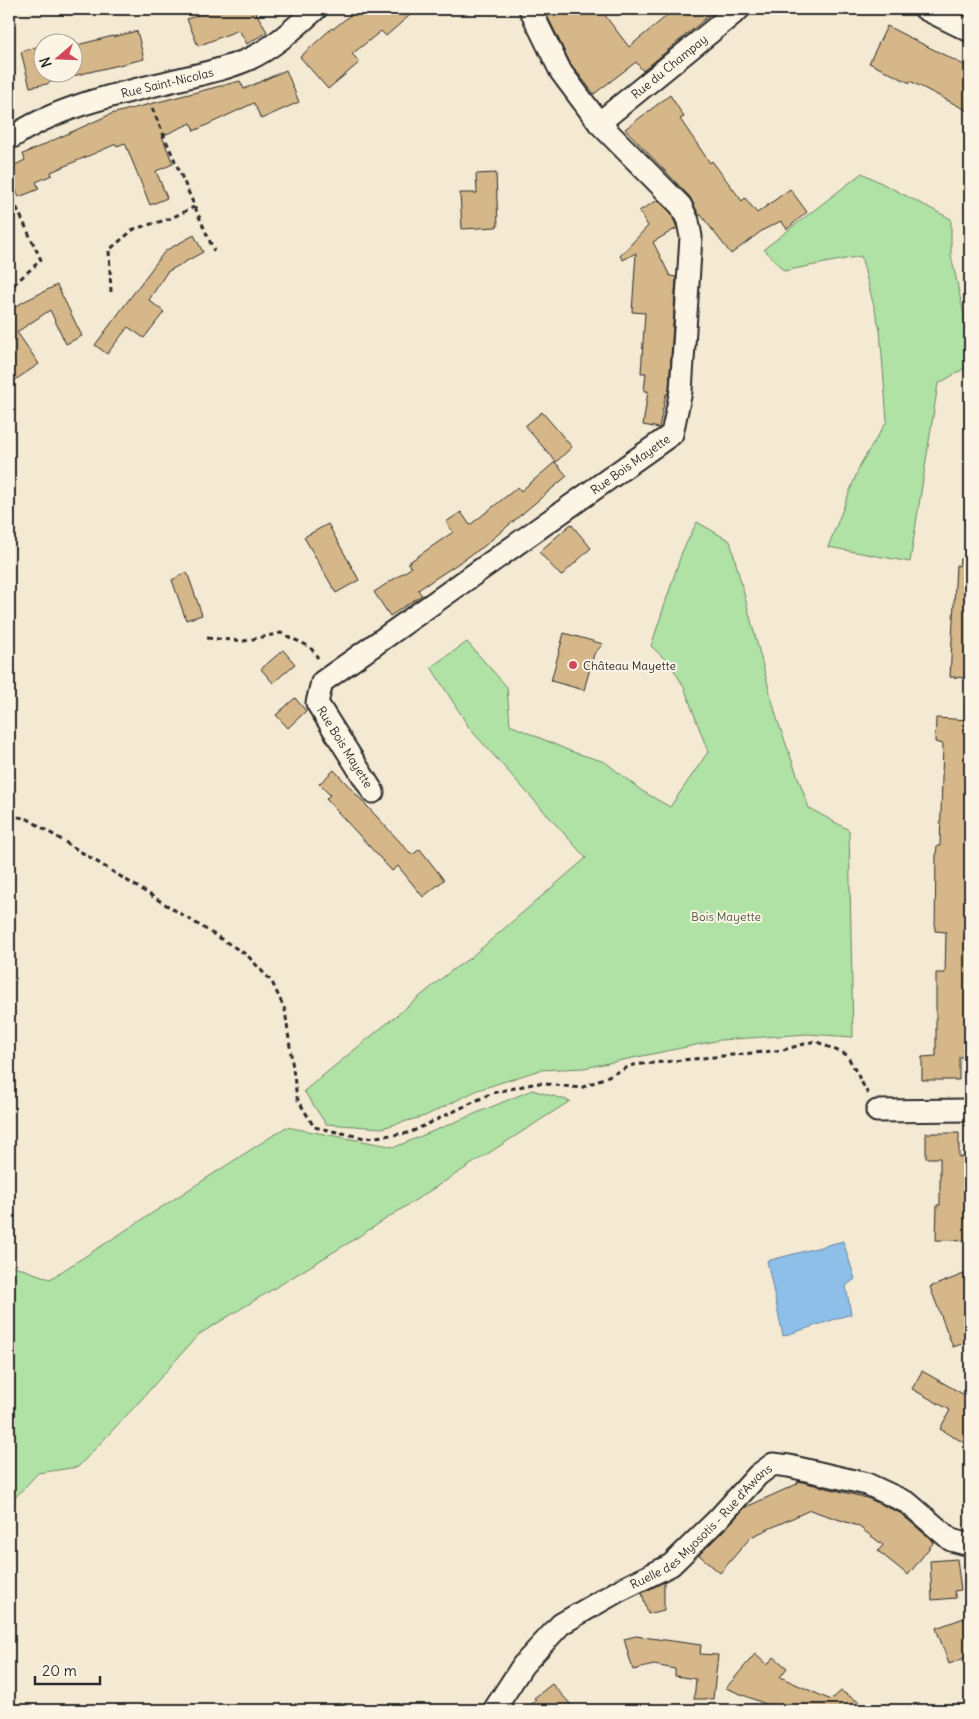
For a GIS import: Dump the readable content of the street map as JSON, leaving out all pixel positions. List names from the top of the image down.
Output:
{
  "streets": {
    "street": [
      "Rue du Champay",
      "Rue Saint-Nicolas",
      "Rue Bois Mayette",
      "Ruelle des Myosotis - Rue d'Awans"
    ]
  },
  "crossings": [
    ["Rue du Champay", "Rue Bois Mayette"]
  ],
  "parks": ["Bois Mayette"],
  "places": ["Château Mayette"],
  "scale_bar": "20 m",
  "north": "left"
}
